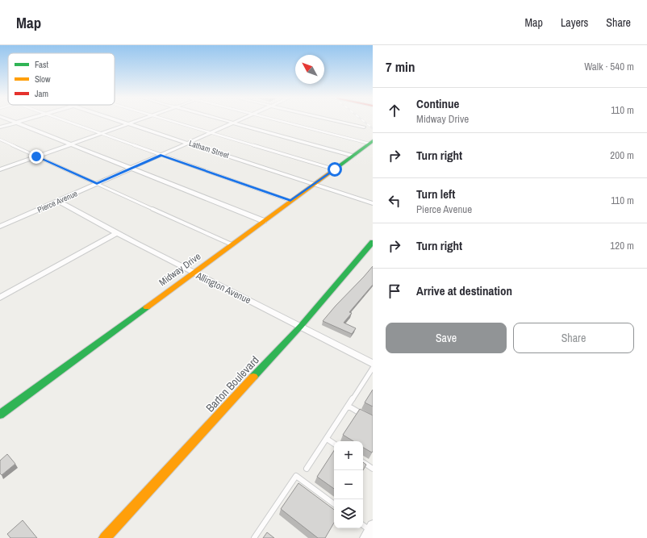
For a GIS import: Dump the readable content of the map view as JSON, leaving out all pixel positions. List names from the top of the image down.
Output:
{
  "streets": {
    "street": [
      "Latham Street",
      "Pierce Avenue",
      "Midway Drive",
      "Allington Avenue",
      "Barton Boulevard"
    ]
  },
  "crossings": [
    ["Latham Street", "Pierce Avenue"],
    ["Latham Street", "Midway Drive"],
    ["Pierce Avenue", "Allington Avenue"],
    ["Midway Drive", "Allington Avenue"],
    ["Allington Avenue", "Barton Boulevard"]
  ],
  "legend": ["Fast", "Slow", "Jam"],
  "north": "top left",
  "page": {
    "header": "Map",
    "nav": ["Map", "Layers", "Share"],
    "heading": ["7 min", "Walk · 540 m"],
    "list": [
      ["Continue", "Midway Drive", "110 m"],
      ["Turn right", "200 m"],
      ["Turn left", "Pierce Avenue", "110 m"],
      ["Turn right", "120 m"],
      "Arrive at destination"
    ],
    "buttons": ["Save", "Share"],
    "map_buttons": ["+", "−"]
  }
}
